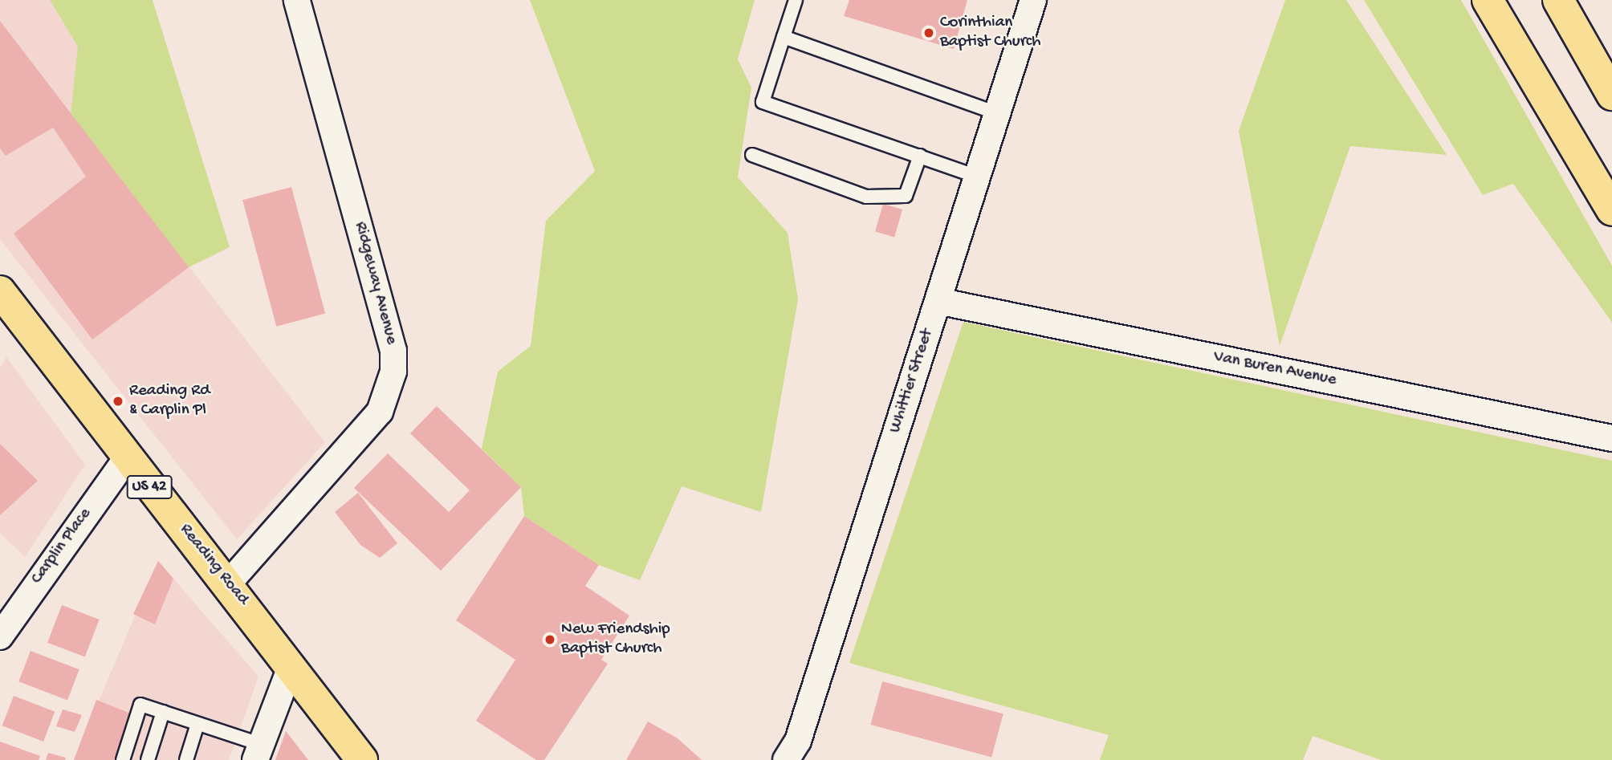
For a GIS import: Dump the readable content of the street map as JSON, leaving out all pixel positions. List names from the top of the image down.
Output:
{
  "streets": {
    "main road": ["US 42", "Reading Road"],
    "street": [
      "Ridgeway Avenue",
      "Van Buren Avenue",
      "Whittier Street",
      "Carplin Place"
    ]
  },
  "crossings": [
    ["Ridgeway Avenue", "Reading Road"],
    ["Van Buren Avenue", "Whittier Street"],
    ["Carplin Place", "Reading Road"]
  ],
  "places": ["Corinthian Baptist Church", "Reading Rd & Carplin Pl", "New Friendship Baptist Church"]
}
